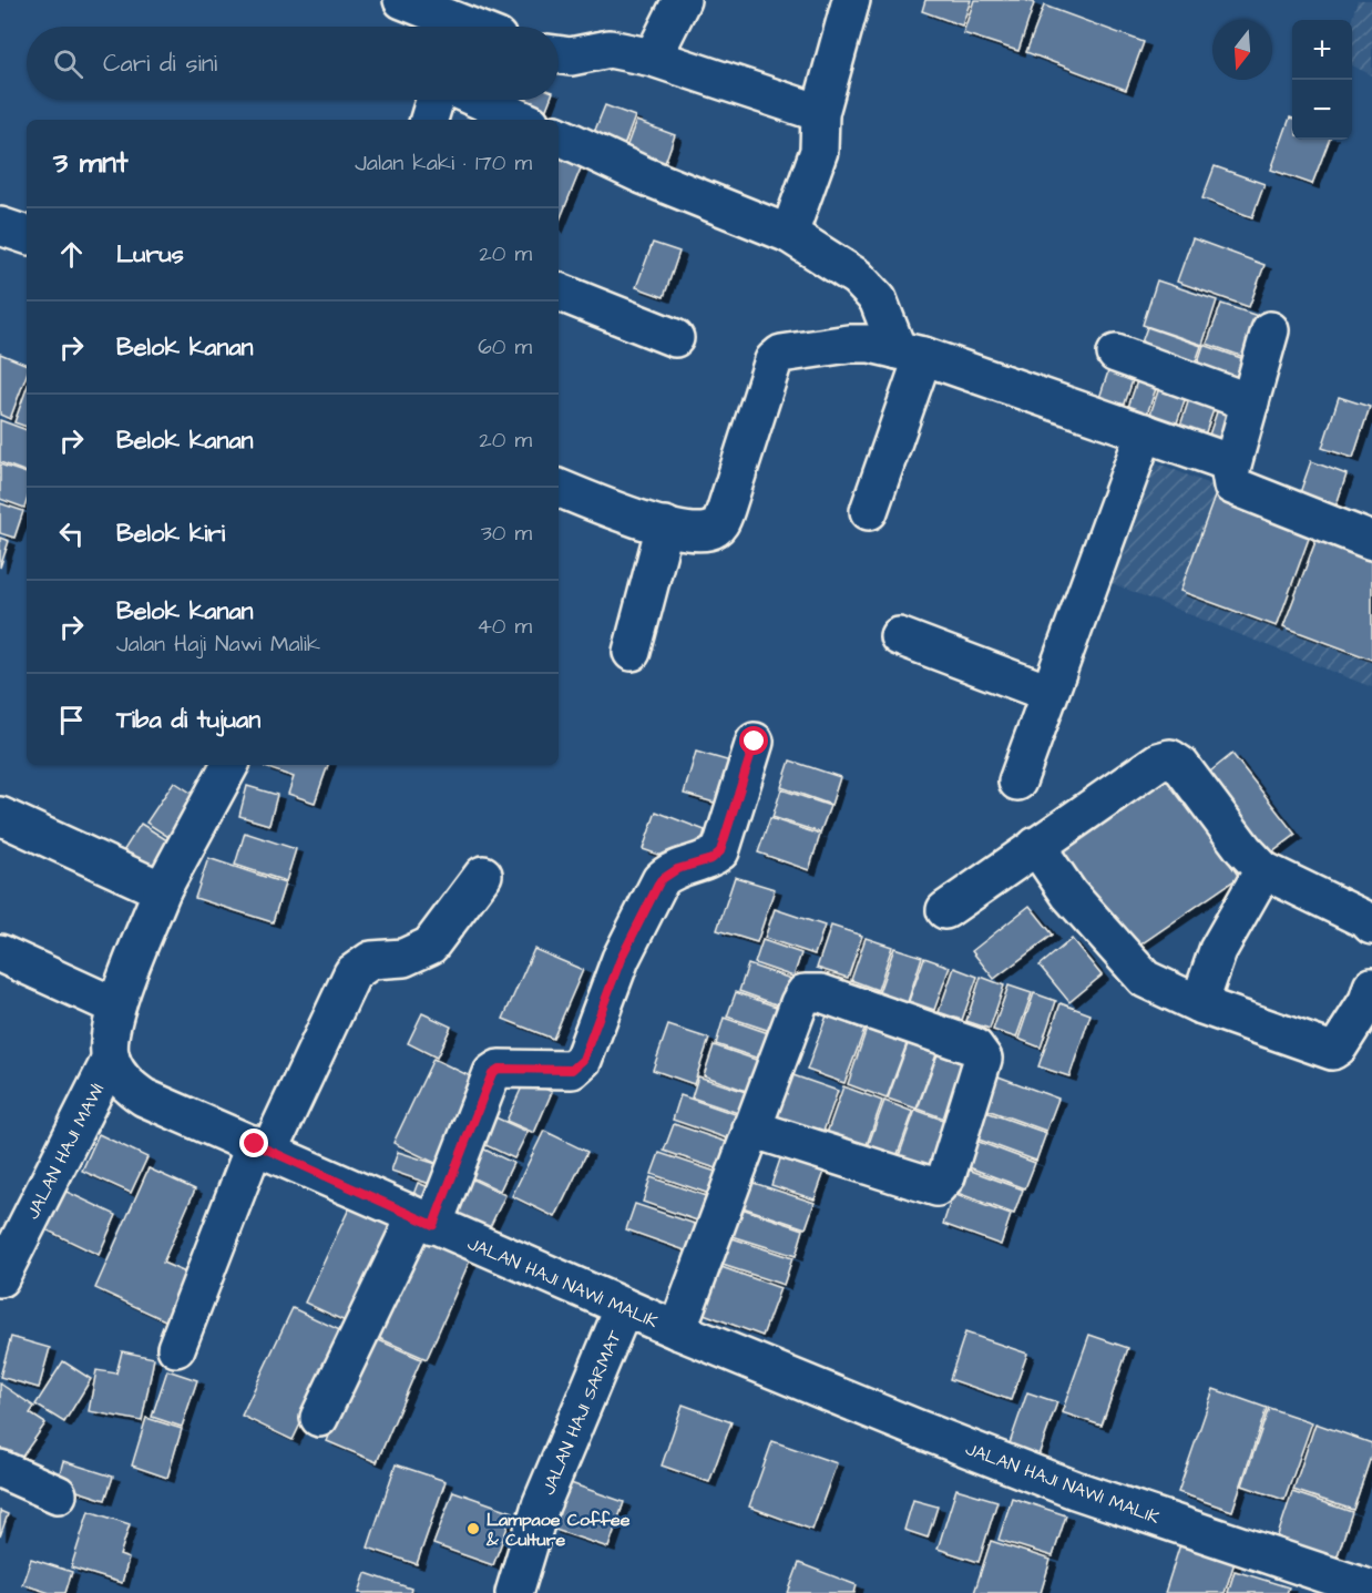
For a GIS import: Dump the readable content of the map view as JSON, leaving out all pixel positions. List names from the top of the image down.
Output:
{
  "streets": {
    "street": ["JALAN HAJI MAWI", "JALAN HAJI NAWI MALIK", "JALAN HAJI SARMAT"]
  },
  "crossings": [
    ["JALAN HAJI MAWI", "JALAN HAJI NAWI MALIK"],
    ["JALAN HAJI NAWI MALIK", "JALAN HAJI SARMAT"]
  ],
  "places": ["Lampaoe Coffee & Culture"],
  "north": "bottom",
  "page": {
    "map_buttons": ["+", "−"],
    "search": "Cari di sini",
    "heading": ["3 mnt", "Jalan kaki · 170 m"],
    "list": [
      ["Lurus", "20 m"],
      ["Belok kanan", "60 m"],
      ["Belok kanan", "20 m"],
      ["Belok kiri", "30 m"],
      ["Belok kanan", "Jalan Haji Nawi Malik", "40 m"],
      "Tiba di tujuan"
    ]
  }
}
